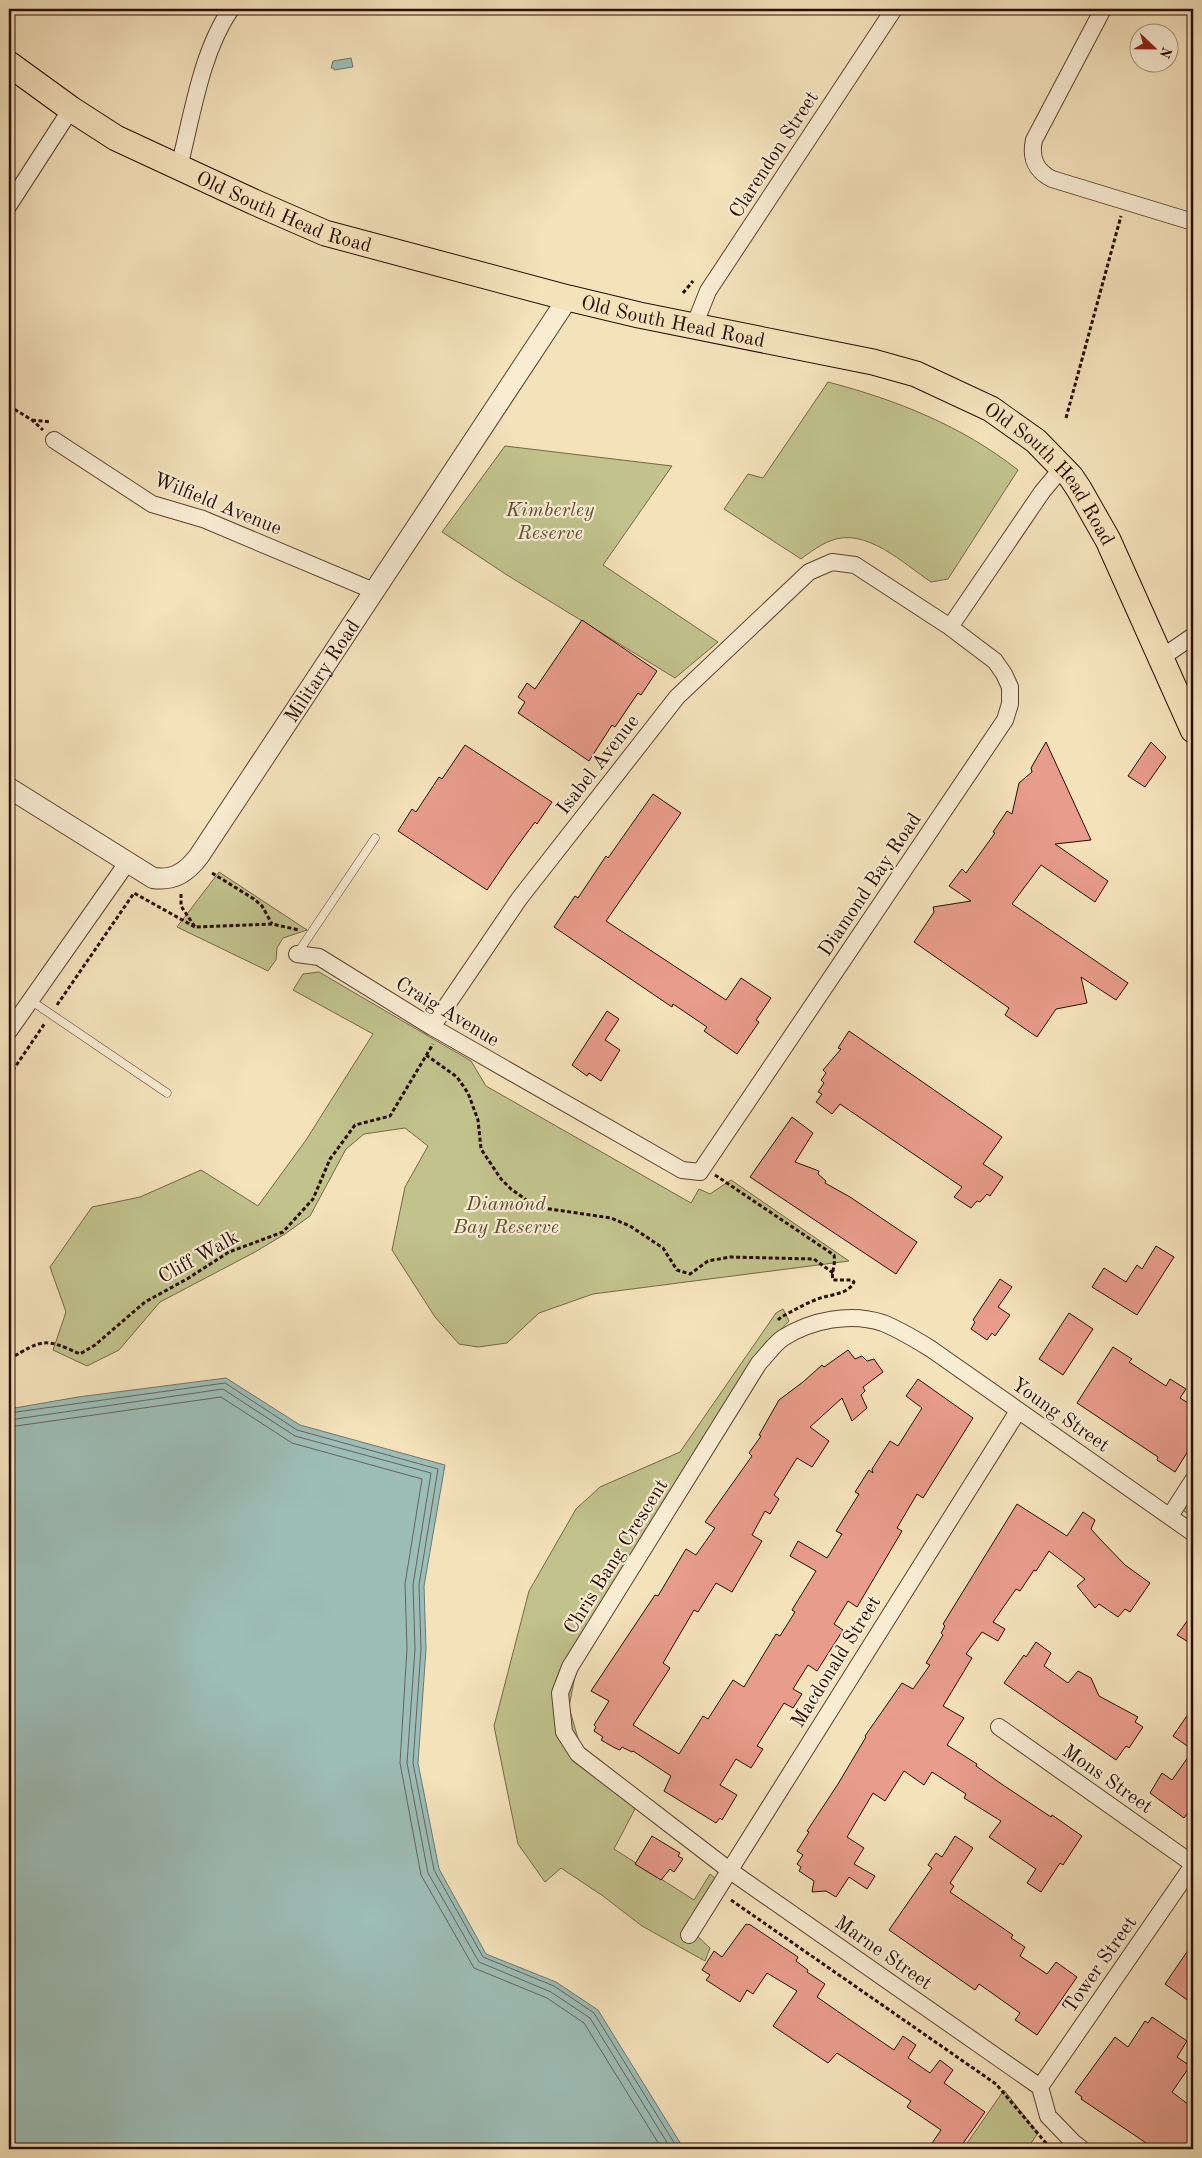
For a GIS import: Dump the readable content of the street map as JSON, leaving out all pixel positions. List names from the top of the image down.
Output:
{
  "streets": {
    "main road": ["Old South Head Road"],
    "street": [
      "Clarendon Street",
      "Wilfield Avenue",
      "Military Road",
      "Isabel Avenue",
      "Diamond Bay Road",
      "Craig Avenue",
      "Young Street",
      "Chris Bang Crescent",
      "Macdonald Street",
      "Mons Street",
      "Marne Street",
      "Tower Street"
    ],
    "path": ["Cliff Walk"]
  },
  "crossings": [
    ["Clarendon Street", "Old South Head Road"],
    ["Old South Head Road", "Military Road"],
    ["Wilfield Avenue", "Military Road"],
    ["Isabel Avenue", "Diamond Bay Road"],
    ["Isabel Avenue", "Craig Avenue"],
    ["Isabel Avenue", "Cliff Walk"],
    ["Diamond Bay Road", "Craig Avenue"],
    ["Craig Avenue", "Cliff Walk"],
    ["Young Street", "Chris Bang Crescent"],
    ["Young Street", "Macdonald Street"],
    ["Chris Bang Crescent", "Macdonald Street"],
    ["Chris Bang Crescent", "Marne Street"],
    ["Macdonald Street", "Marne Street"],
    ["Mons Street", "Tower Street"],
    ["Marne Street", "Tower Street"]
  ],
  "parks": ["Kimberley Reserve", "Diamond Bay Reserve"],
  "north": "right"
}
